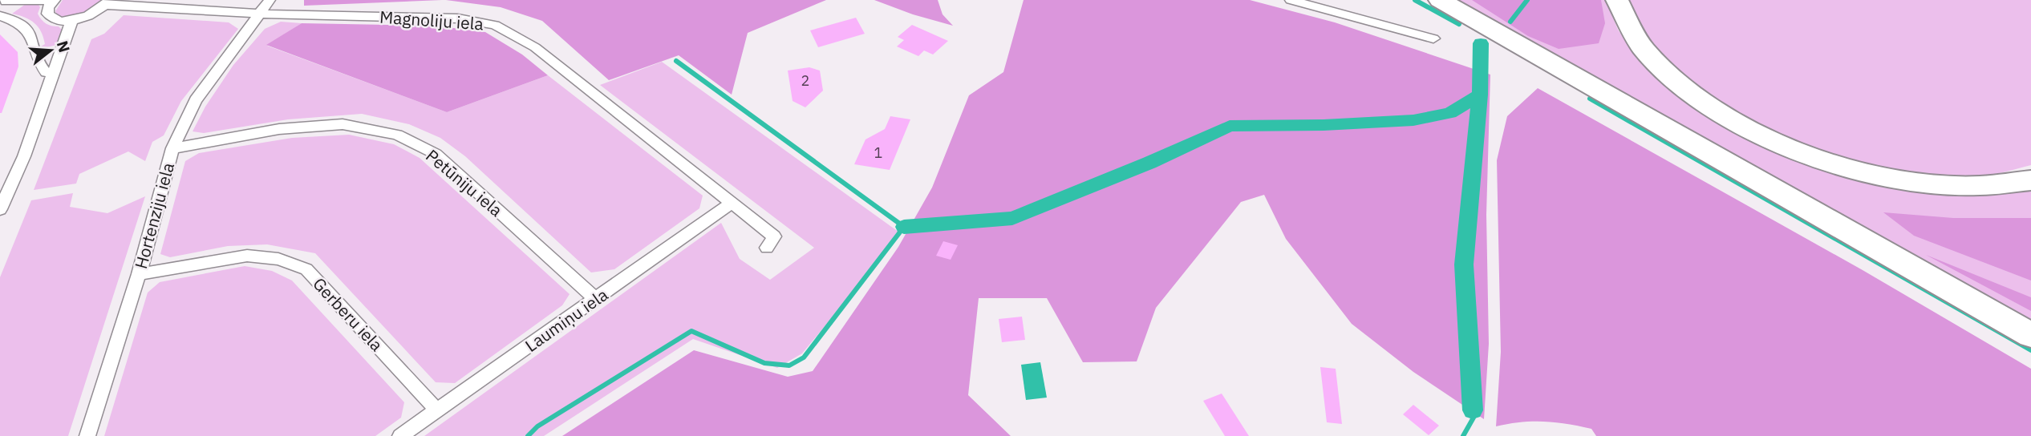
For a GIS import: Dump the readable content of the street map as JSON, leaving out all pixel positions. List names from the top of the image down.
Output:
{
  "streets": {
    "street": [
      "Magnoliju iela",
      "Petūniju iela",
      "Hortenziju iela",
      "Gerberu iela",
      "Laumiņu iela"
    ]
  },
  "crossings": [
    ["Magnoliju iela", "Hortenziju iela"],
    ["Magnoliju iela", "Laumiņu iela"],
    ["Petūniju iela", "Hortenziju iela"],
    ["Petūniju iela", "Laumiņu iela"],
    ["Hortenziju iela", "Gerberu iela"],
    ["Gerberu iela", "Laumiņu iela"]
  ],
  "house_numbers": ["2", "1"],
  "north": "right"
}
